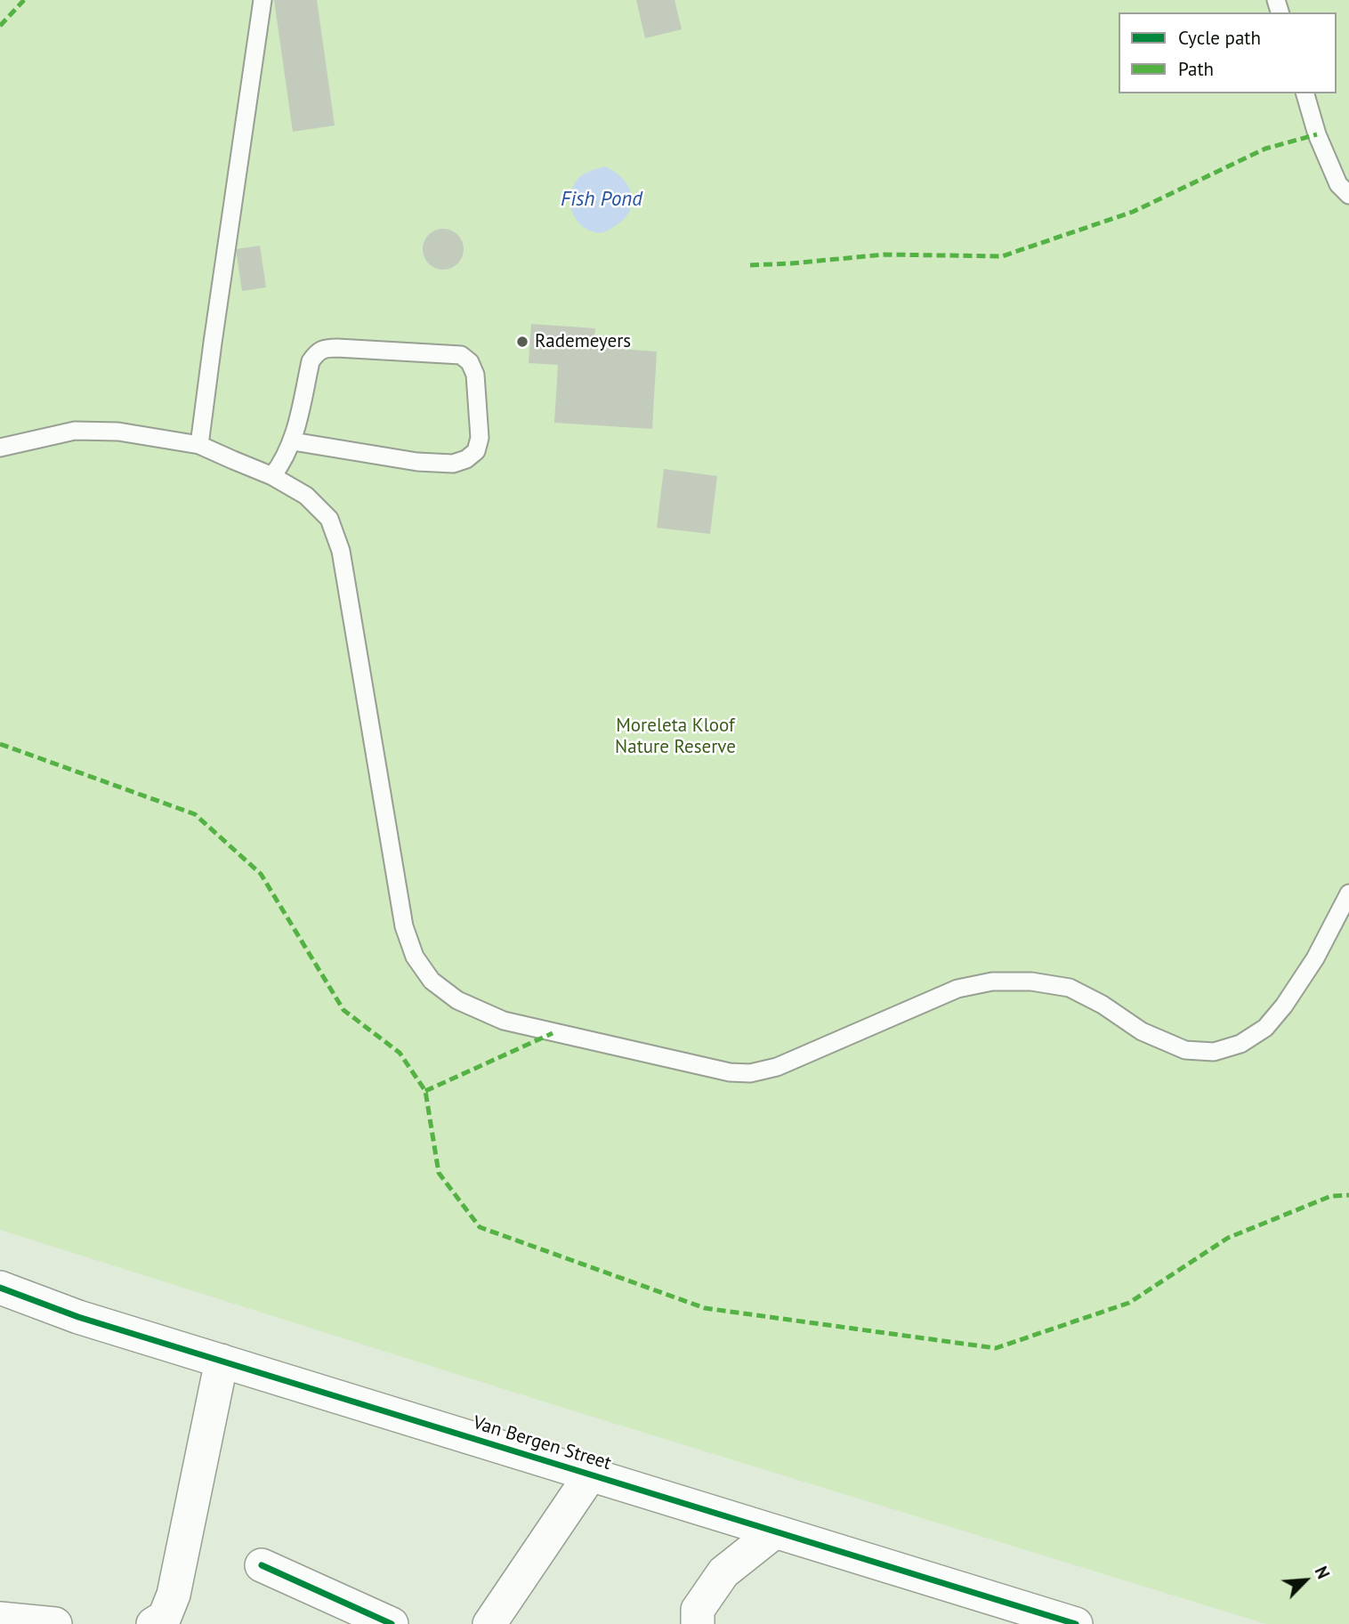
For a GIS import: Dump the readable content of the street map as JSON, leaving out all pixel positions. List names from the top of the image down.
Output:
{
  "streets": {
    "street": ["Van Bergen Street"]
  },
  "water": ["Fish Pond"],
  "parks": ["Moreleta Kloof Nature Reserve"],
  "places": ["Rademeyers"],
  "legend": ["Cycle path", "Path"],
  "north": "top right"
}
